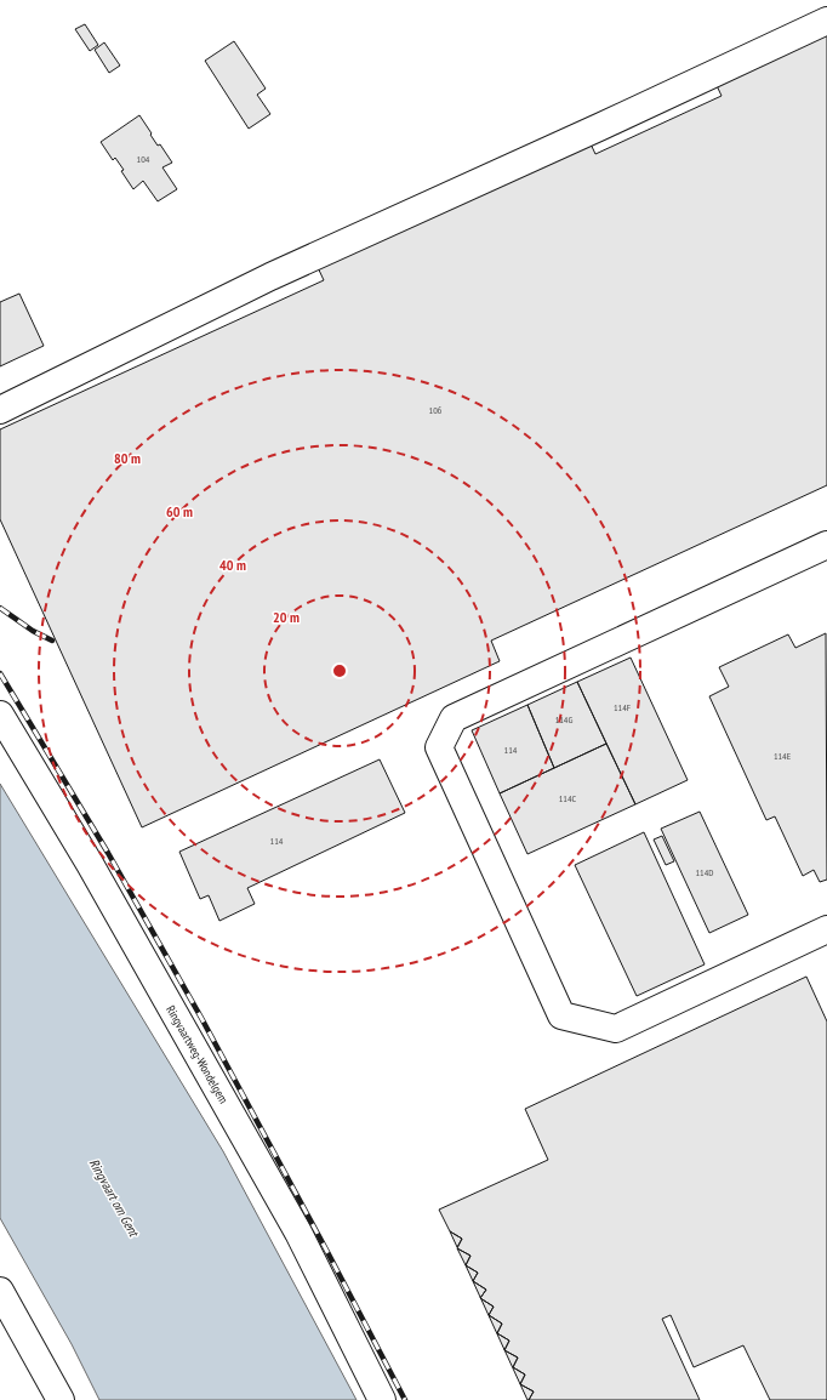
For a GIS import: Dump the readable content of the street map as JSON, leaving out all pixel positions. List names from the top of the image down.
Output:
{
  "streets": {
    "street": ["Ringvaartweg-Wondelgem"]
  },
  "water": ["Ringvaart om Gent"],
  "house_numbers": [
    "104",
    "106",
    "114F",
    "114G",
    "114",
    "114E",
    "114C",
    "114",
    "114D"
  ],
  "rings": [
    "80 m",
    "60 m",
    "40 m",
    "20 m"
  ]
}
